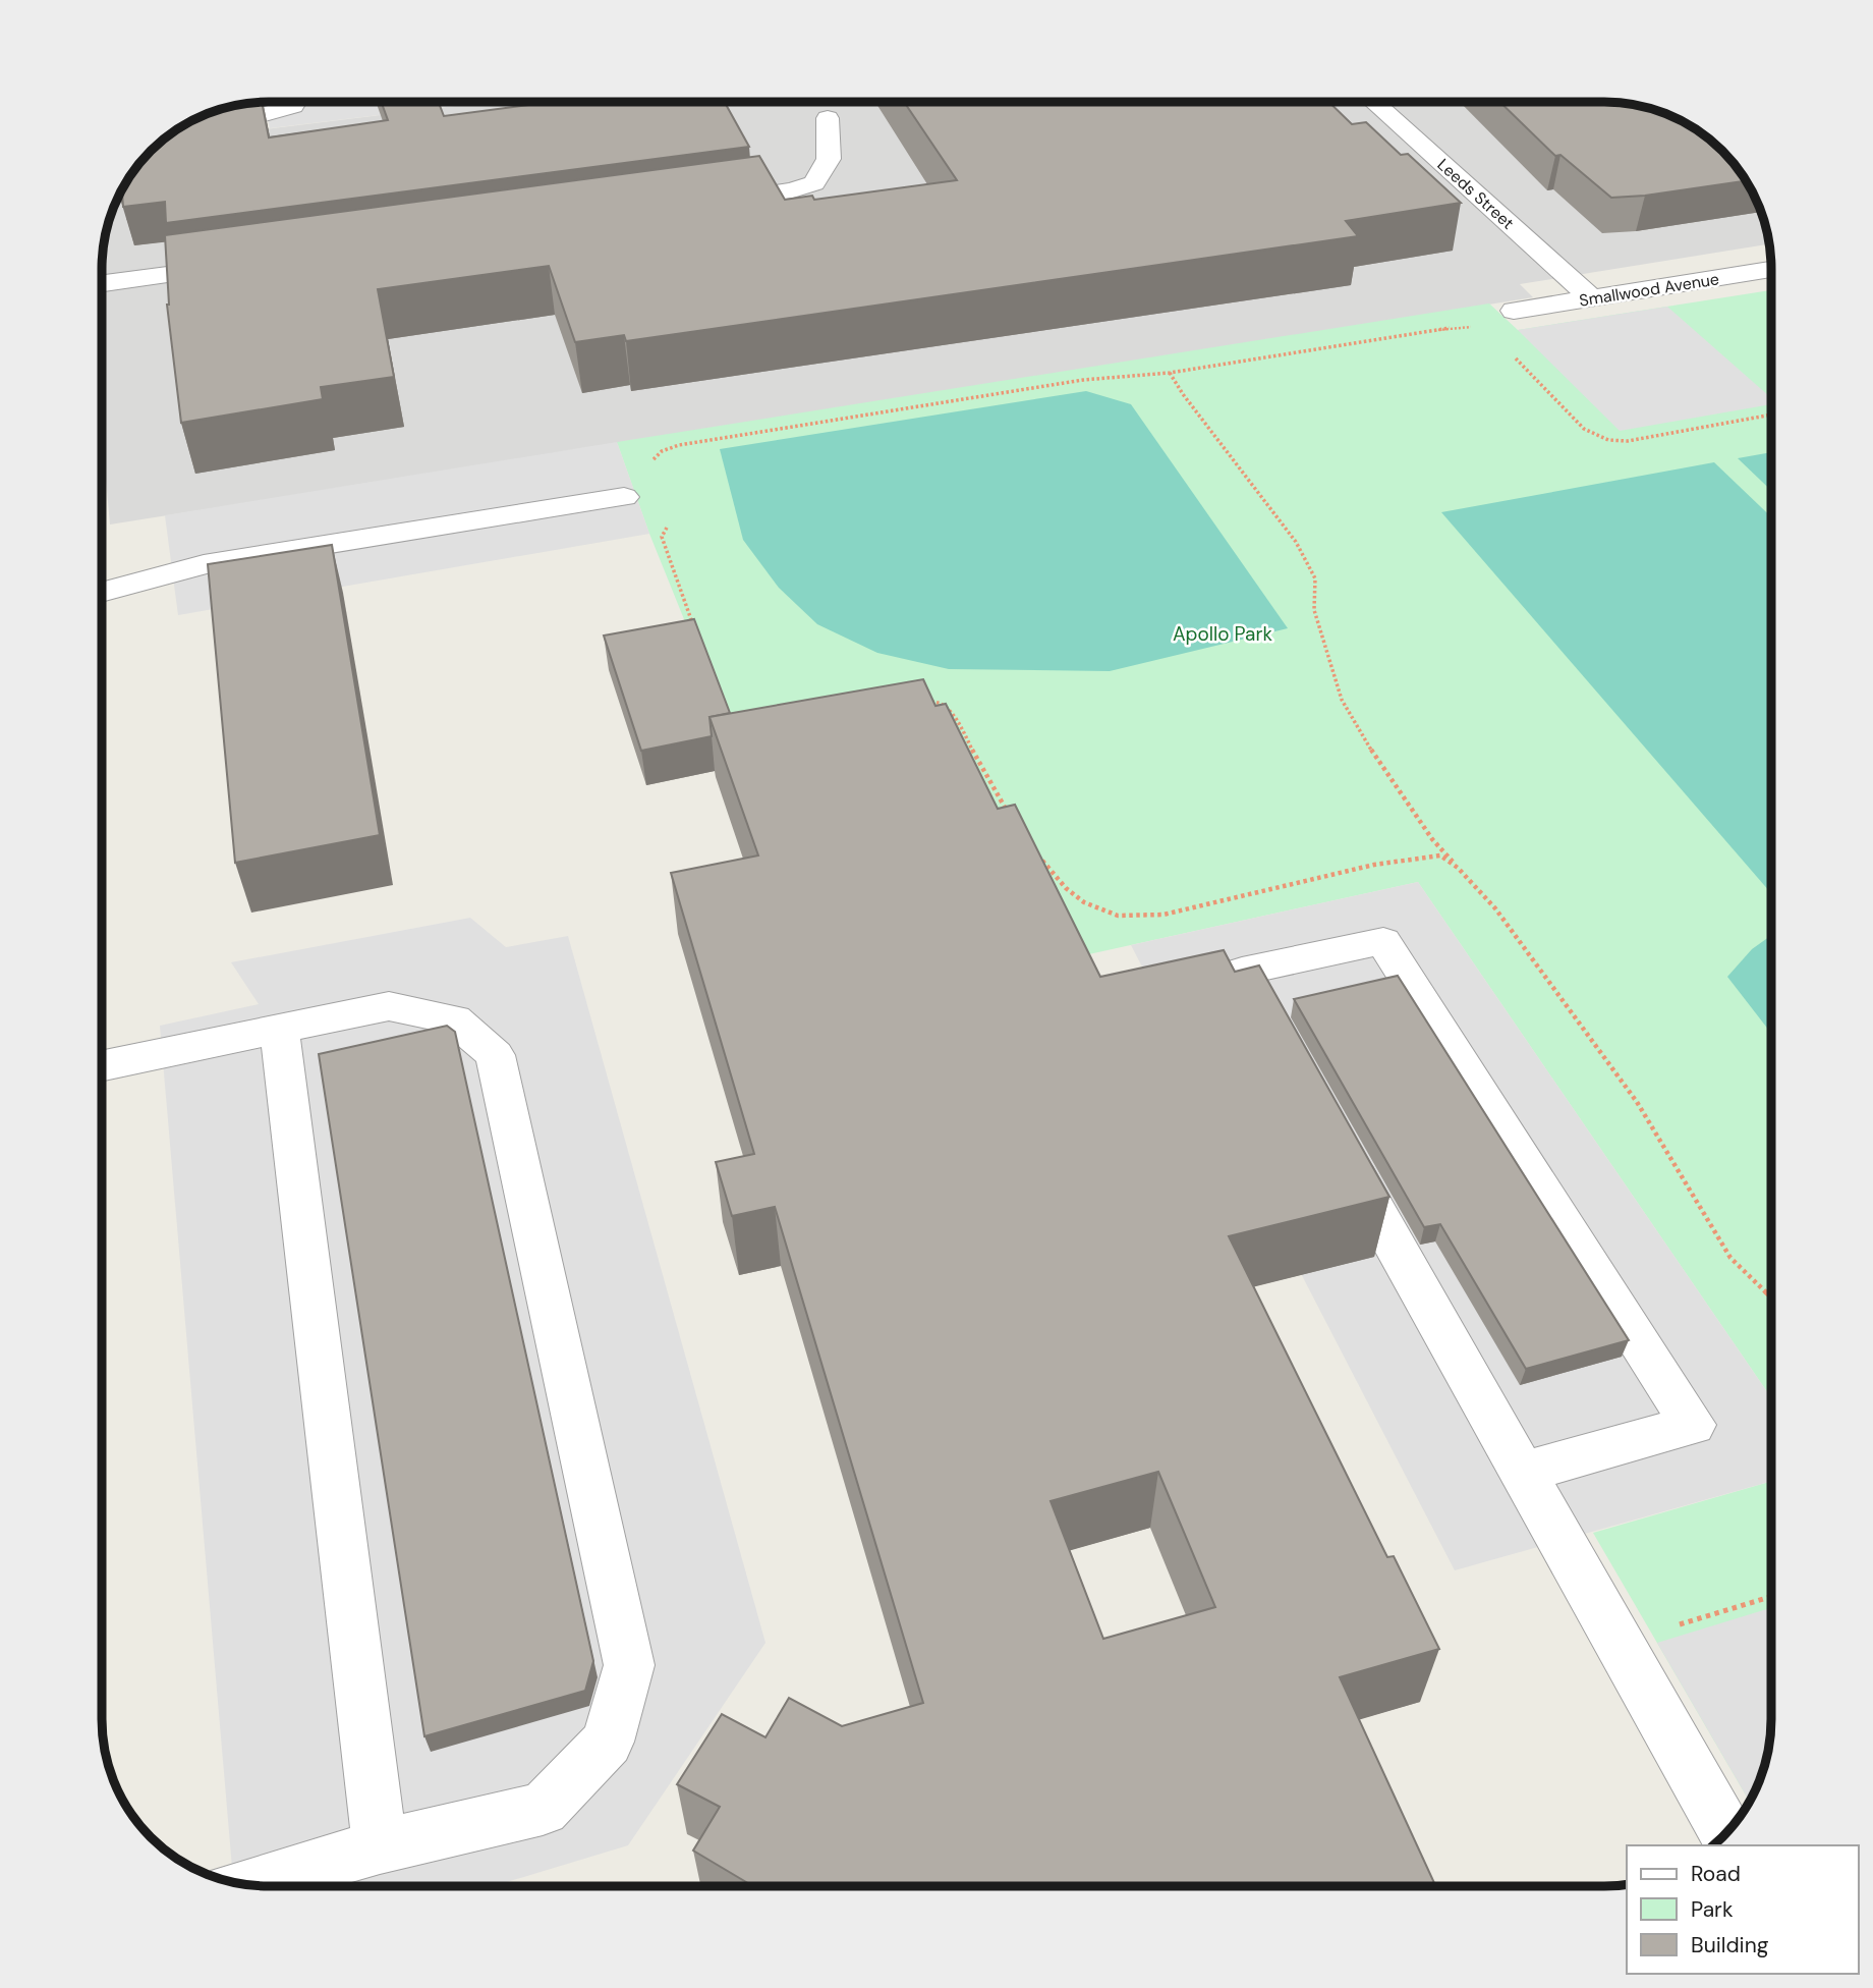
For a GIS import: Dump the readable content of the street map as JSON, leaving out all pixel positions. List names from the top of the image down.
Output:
{
  "streets": {
    "street": ["Leeds Street", "Smallwood Avenue"]
  },
  "crossings": [
    ["Leeds Street", "Smallwood Avenue"]
  ],
  "parks": ["Apollo Park"],
  "legend": ["Road", "Park", "Building"]
}
